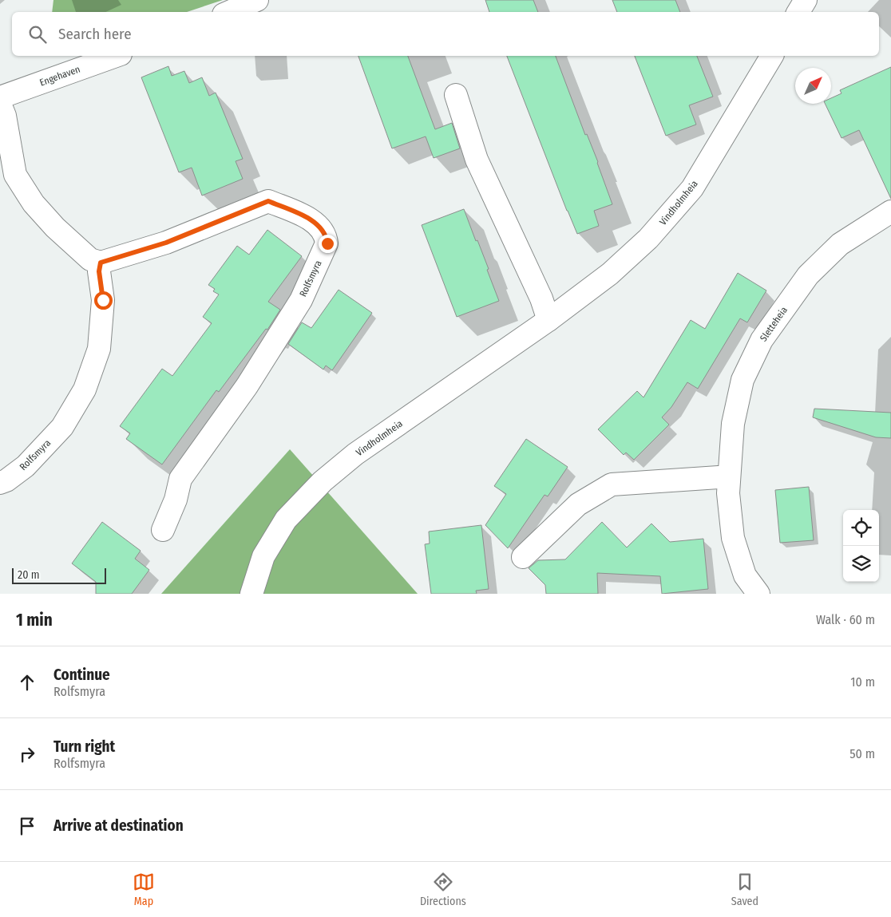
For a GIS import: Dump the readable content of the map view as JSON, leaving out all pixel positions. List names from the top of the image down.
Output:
{
  "streets": {
    "street": [
      "Engehaven",
      "Vindholmheia",
      "Rolfsmyra",
      "Sletteheia"
    ]
  },
  "scale_bar": "20 m",
  "north": "top right",
  "page": {
    "search": "Search here",
    "scale": "20 m",
    "heading": ["1 min", "Walk · 60 m"],
    "list": [
      ["Continue", "Rolfsmyra", "10 m"],
      ["Turn right", "Rolfsmyra", "50 m"],
      "Arrive at destination"
    ],
    "nav": ["Map", "Directions", "Saved"]
  }
}
